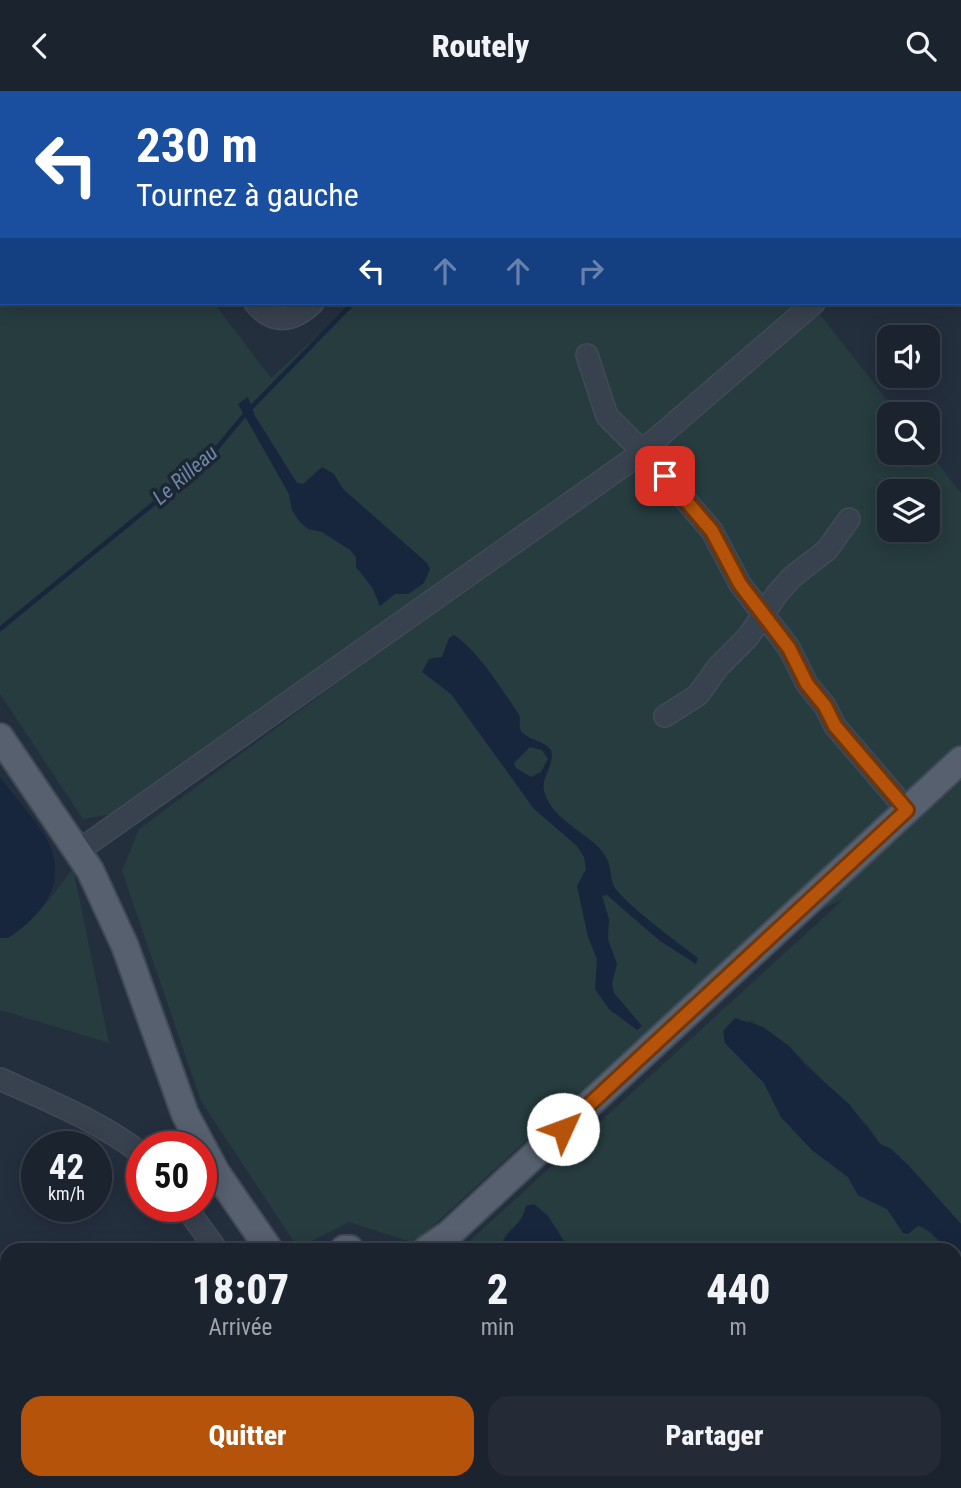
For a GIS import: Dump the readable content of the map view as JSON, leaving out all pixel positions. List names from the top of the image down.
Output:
{
  "water": ["Le Rilleau"],
  "page": {
    "header": "Routely",
    "turn": ["230 m", "Tournez à gauche"],
    "speed": "42 km/h",
    "limit": "50",
    "eta": [
      "18:07",
      "Arrivée",
      "2",
      "min",
      "440",
      "m"
    ],
    "buttons": ["Quitter", "Partager"]
  }
}
